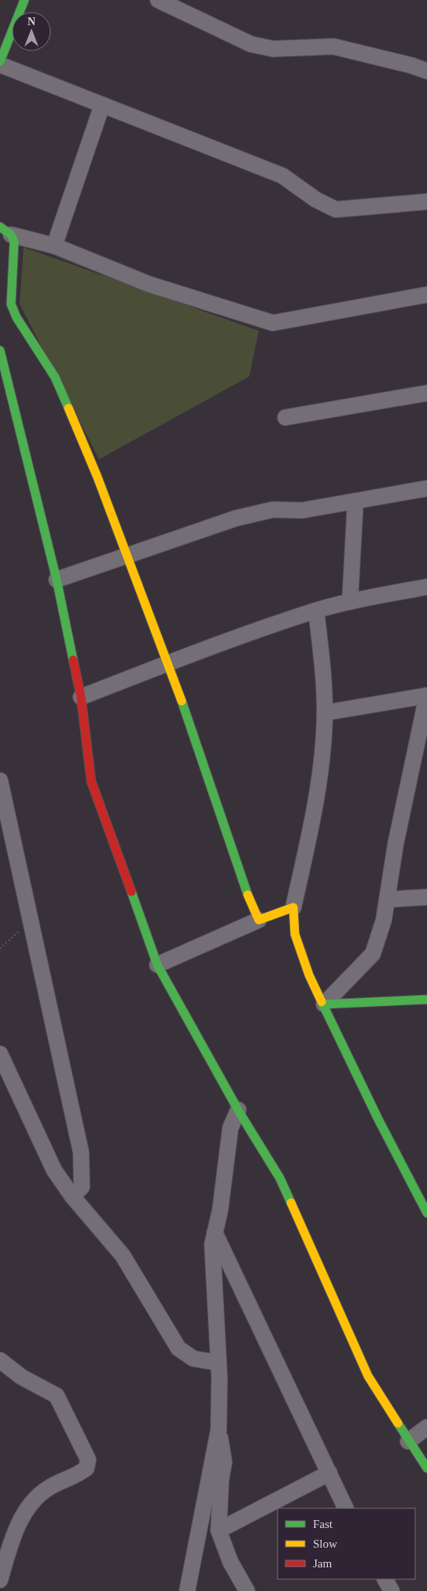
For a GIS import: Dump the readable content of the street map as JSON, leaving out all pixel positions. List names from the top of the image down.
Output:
{
  "legend": ["Fast", "Slow", "Jam"],
  "north": "top"
}
